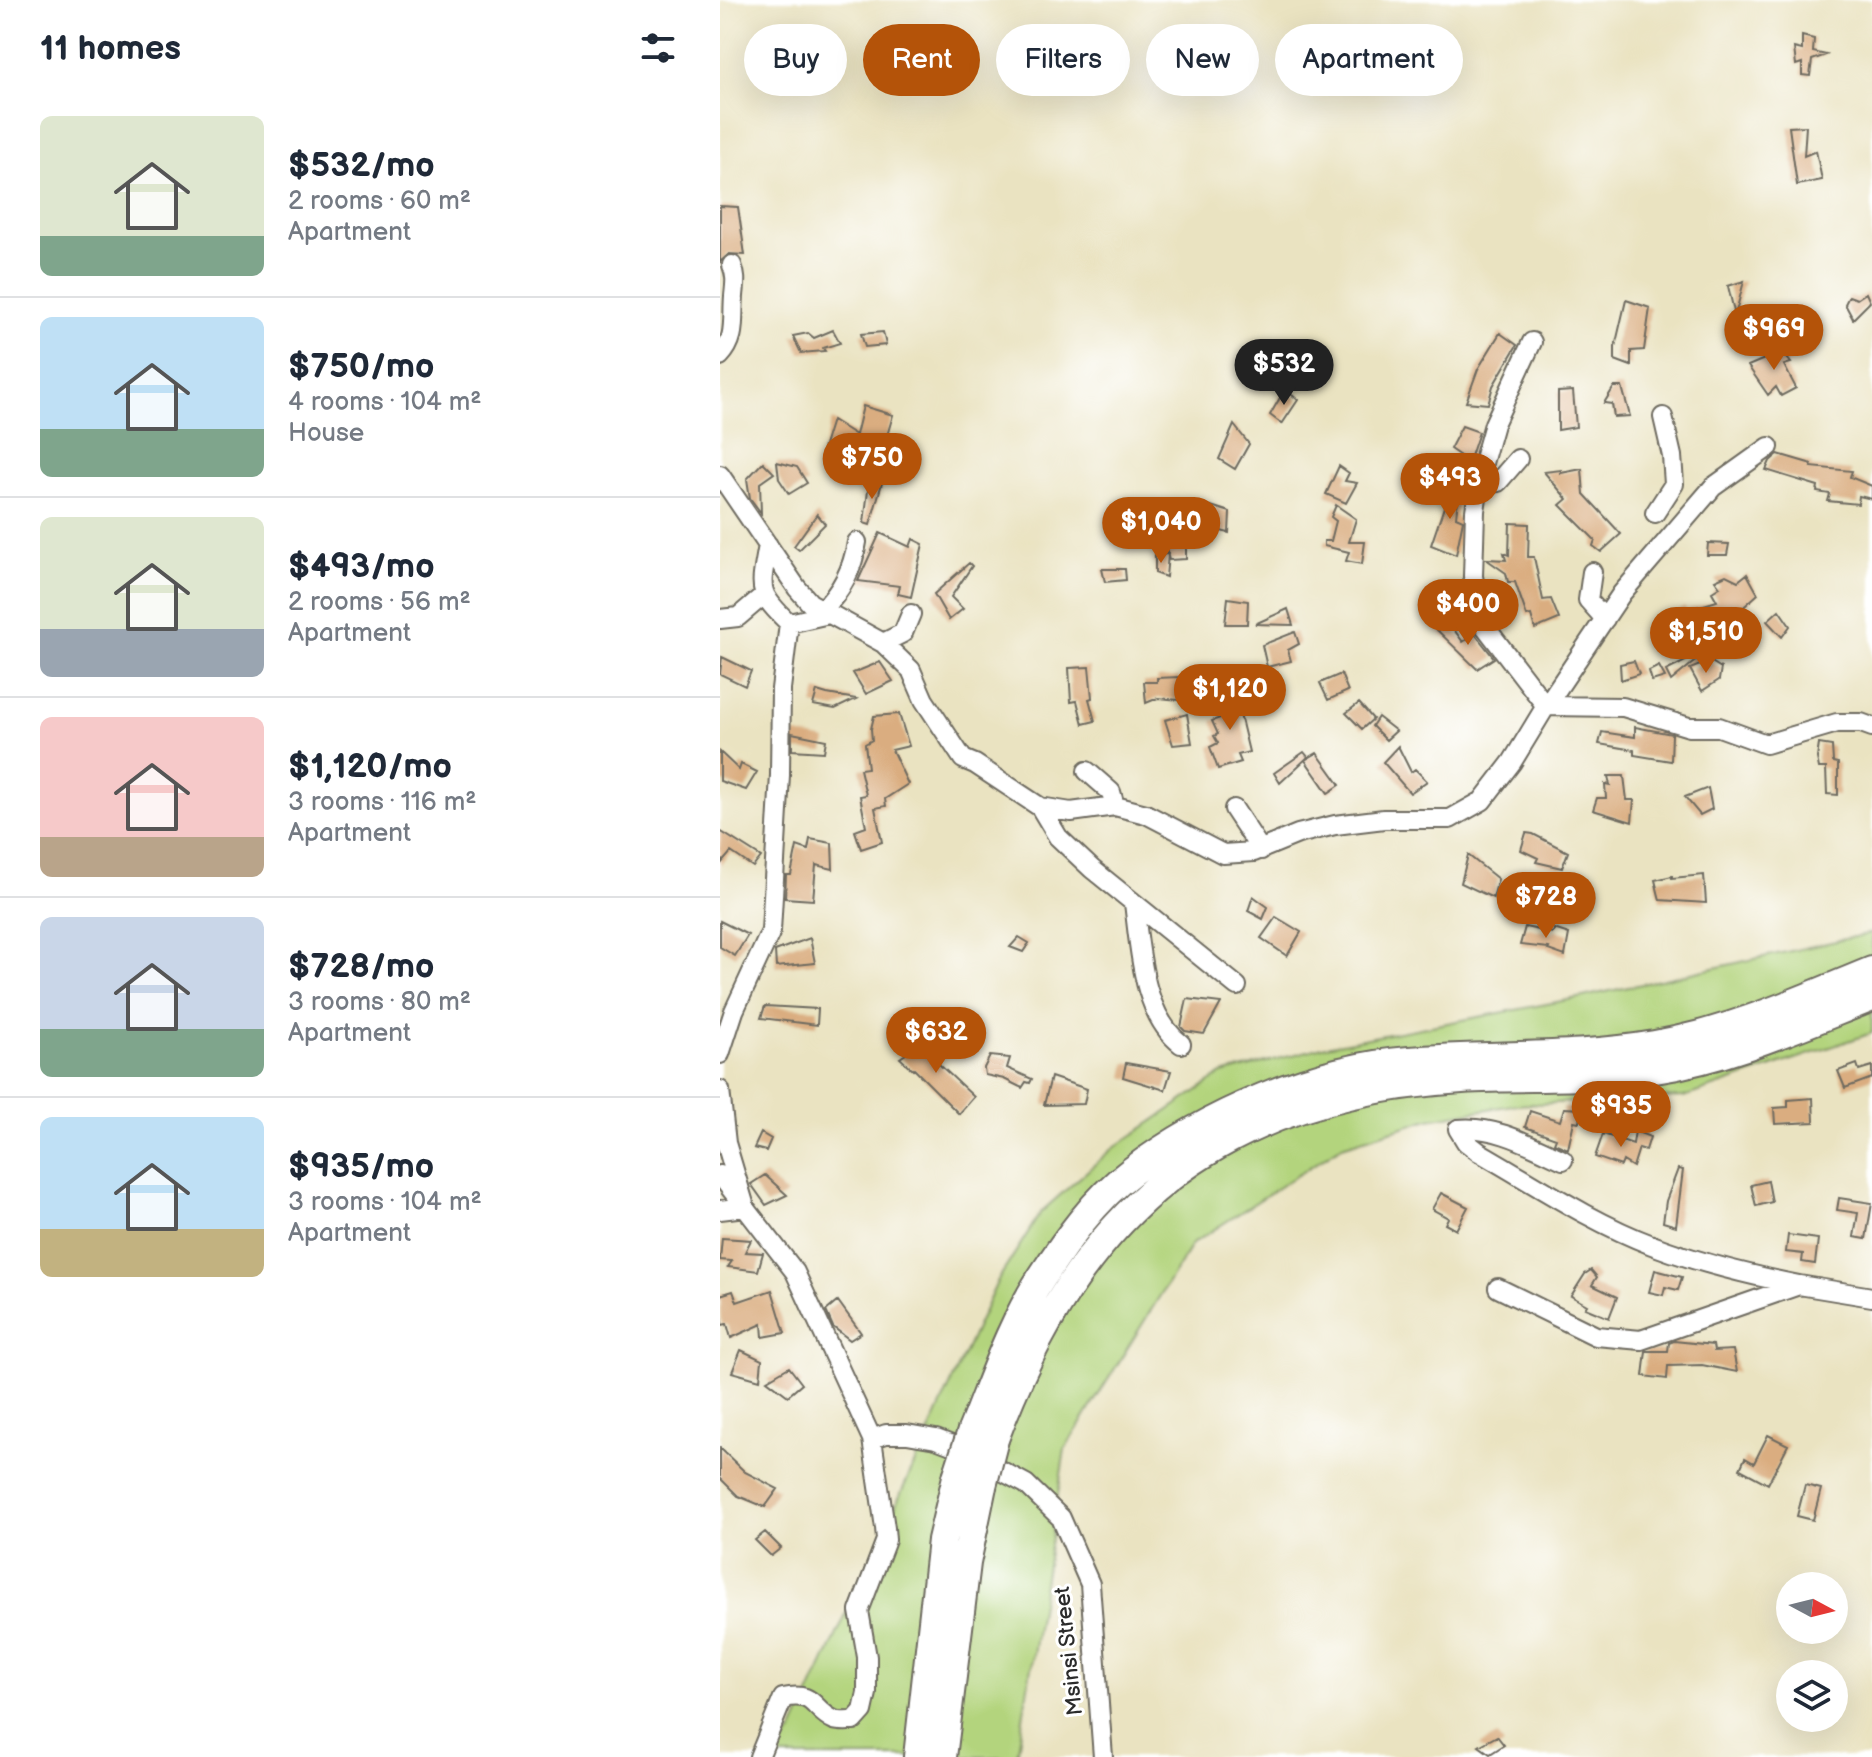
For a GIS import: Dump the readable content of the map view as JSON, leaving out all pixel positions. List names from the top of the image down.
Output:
{
  "streets": {
    "street": ["Msinsi Street"]
  },
  "north": "right",
  "page": {
    "heading": "11 homes",
    "chip": [
      "Buy",
      "Rent",
      "Filters",
      "New",
      "Apartment"
    ],
    "list": [
      {
        "name": "$532/mo",
        "note": "2 rooms · 60 m² · Apartment"
      },
      {
        "name": "$750/mo",
        "note": "4 rooms · 104 m² · House"
      },
      {
        "name": "$493/mo",
        "note": "2 rooms · 56 m² · Apartment"
      },
      {
        "name": "$1,120/mo",
        "note": "3 rooms · 116 m² · Apartment"
      },
      {
        "name": "$728/mo",
        "note": "3 rooms · 80 m² · Apartment"
      },
      {
        "name": "$935/mo",
        "note": "3 rooms · 104 m² · Apartment"
      }
    ],
    "price": [
      "$969",
      "$532",
      "$750",
      "$493",
      "$1,040",
      "$400",
      "$1,510",
      "$1,120",
      "$728",
      "$632",
      "$935"
    ]
  }
}
